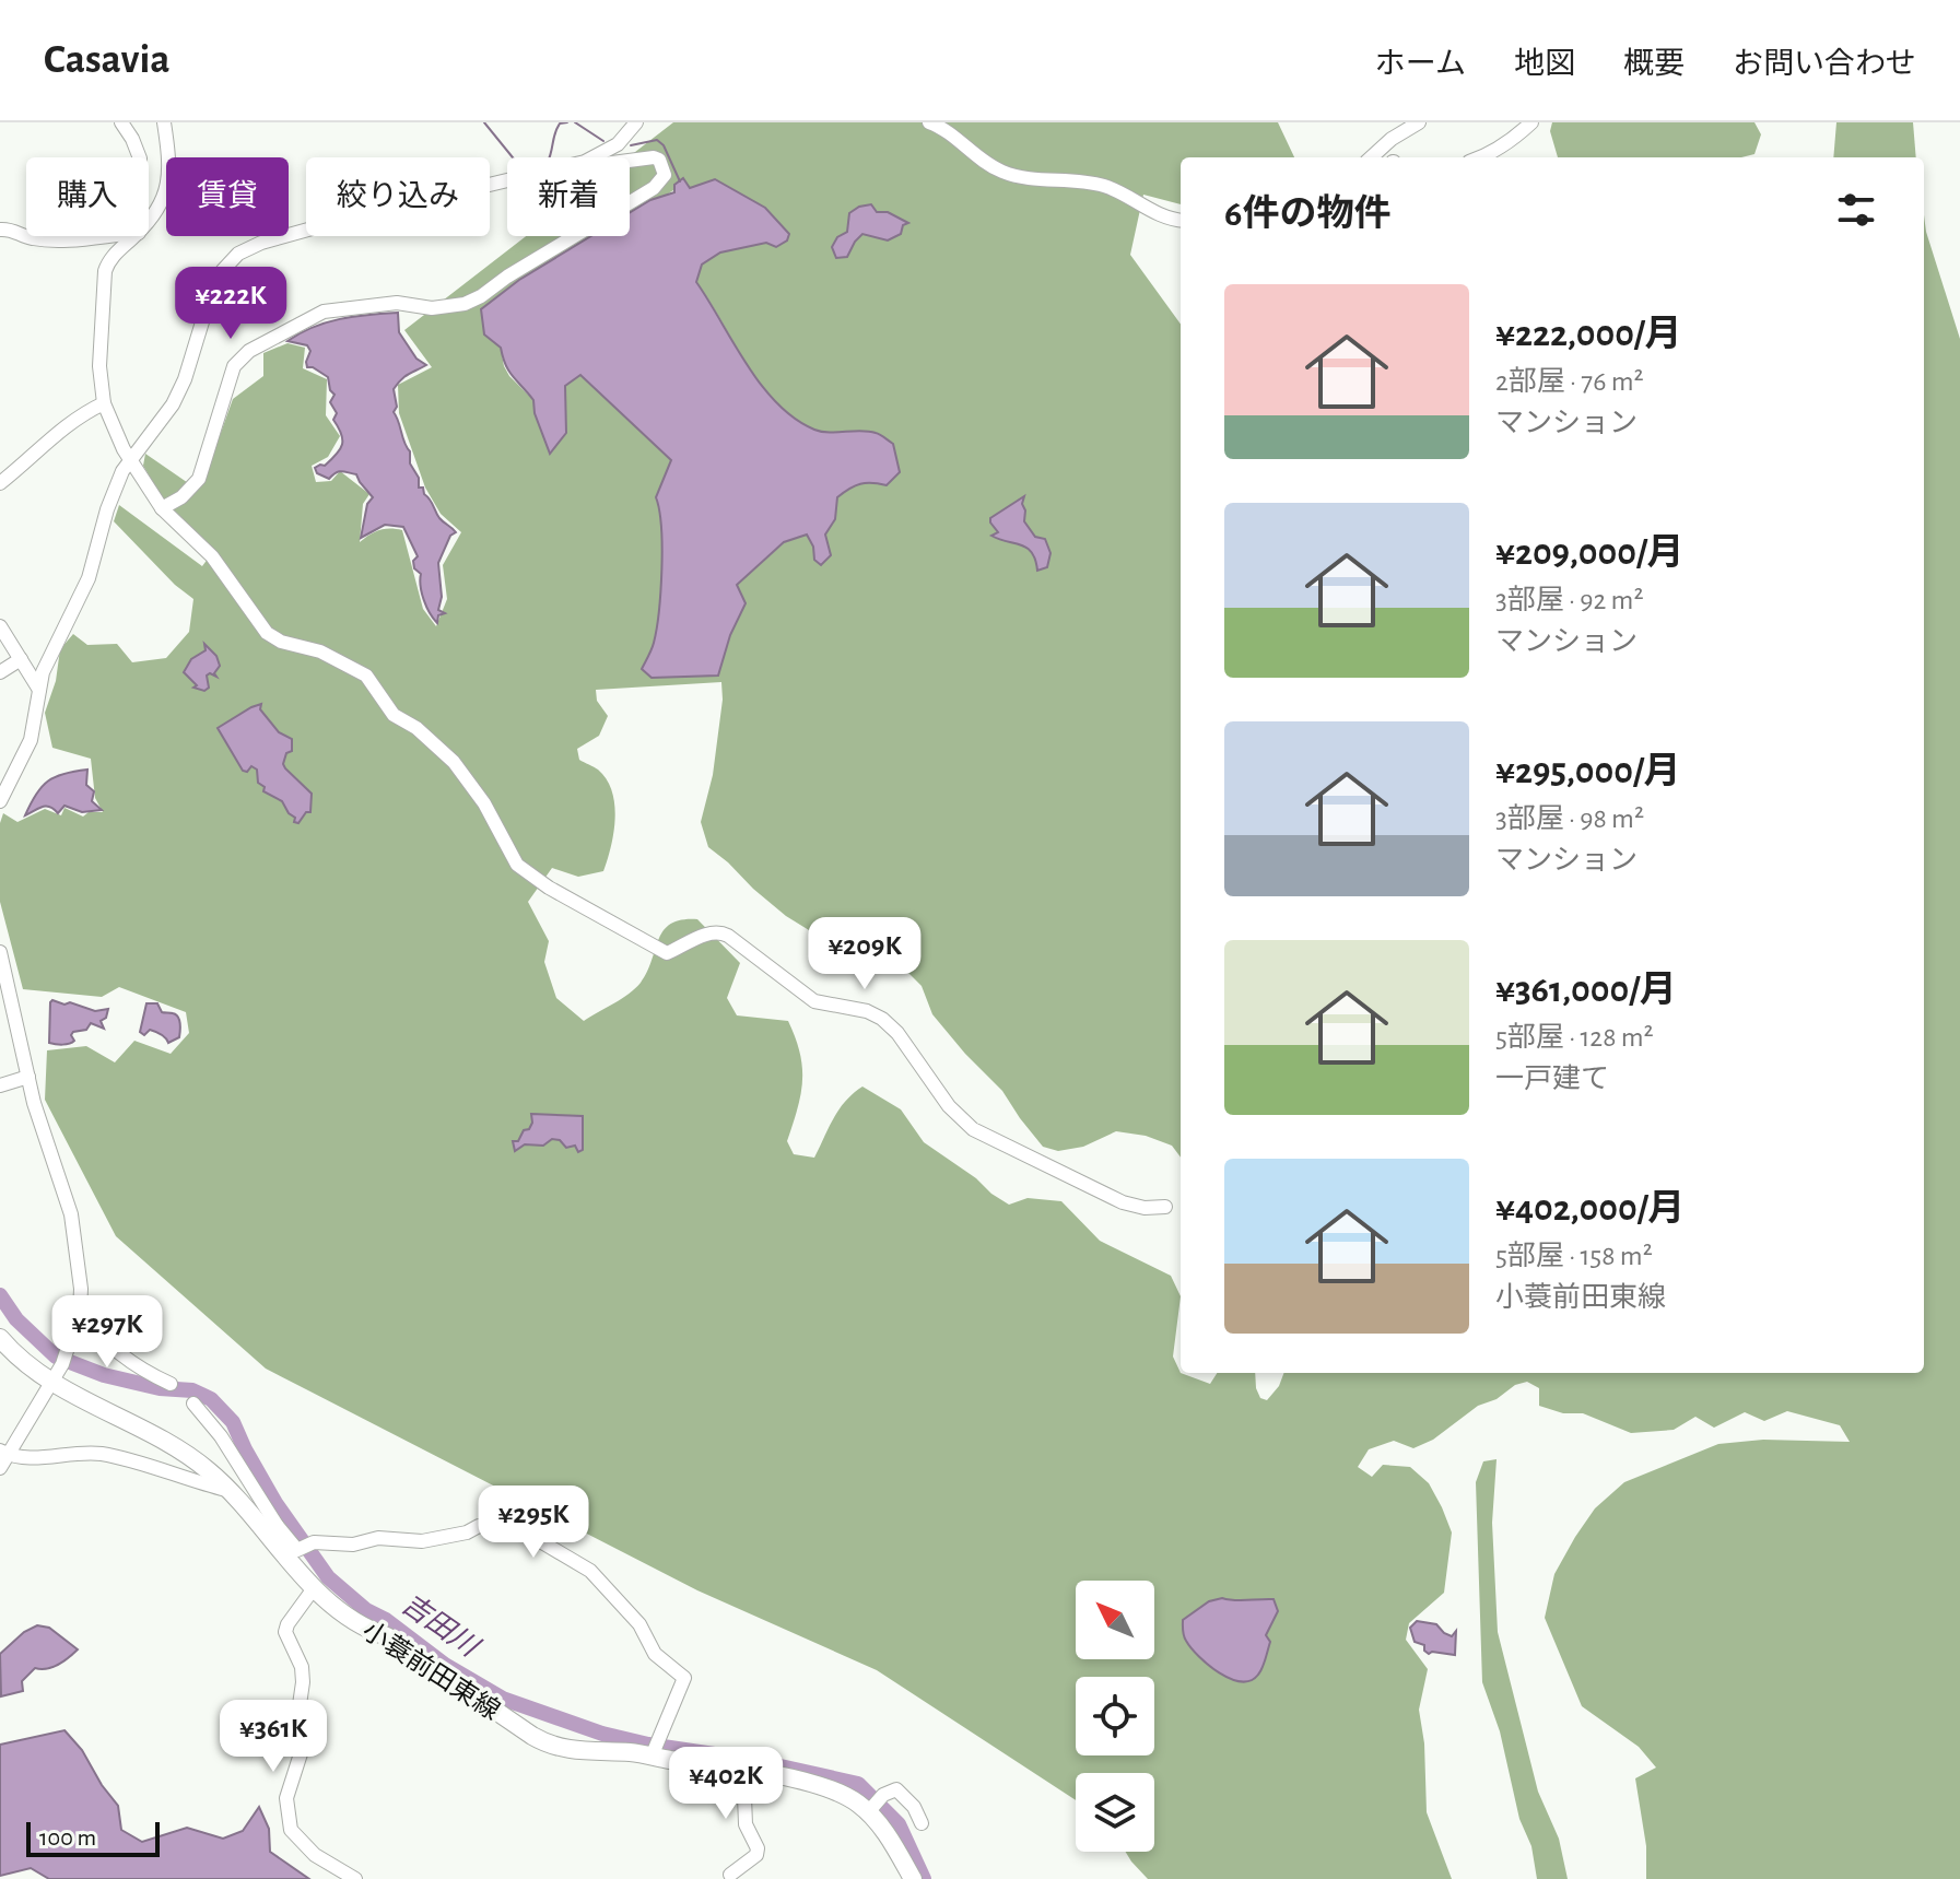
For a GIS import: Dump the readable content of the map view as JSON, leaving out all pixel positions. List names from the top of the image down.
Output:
{
  "streets": {
    "main road": ["小蓑前田東線"]
  },
  "water": ["吉田川"],
  "scale_bar": "100 m",
  "north": "top left",
  "page": {
    "header": "Casavia",
    "nav": [
      "ホーム",
      "地図",
      "概要",
      "お問い合わせ"
    ],
    "chip": [
      "購入",
      "賃貸",
      "絞り込み",
      "新着"
    ],
    "heading": "6件の物件",
    "list": [
      {
        "name": "¥222,000/月",
        "note": "2部屋 · 76 m² · マンション"
      },
      {
        "name": "¥209,000/月",
        "note": "3部屋 · 92 m² · マンション"
      },
      {
        "name": "¥295,000/月",
        "note": "3部屋 · 98 m² · マンション"
      },
      {
        "name": "¥361,000/月",
        "note": "5部屋 · 128 m² · 一戸建て"
      },
      {
        "name": "¥402,000/月",
        "note": "5部屋 · 158 m² · 小蓑前田東線"
      }
    ],
    "price": [
      "¥222K",
      "¥209K",
      "¥297K",
      "¥295K",
      "¥361K",
      "¥402K"
    ],
    "scale": "100 m"
  }
}
